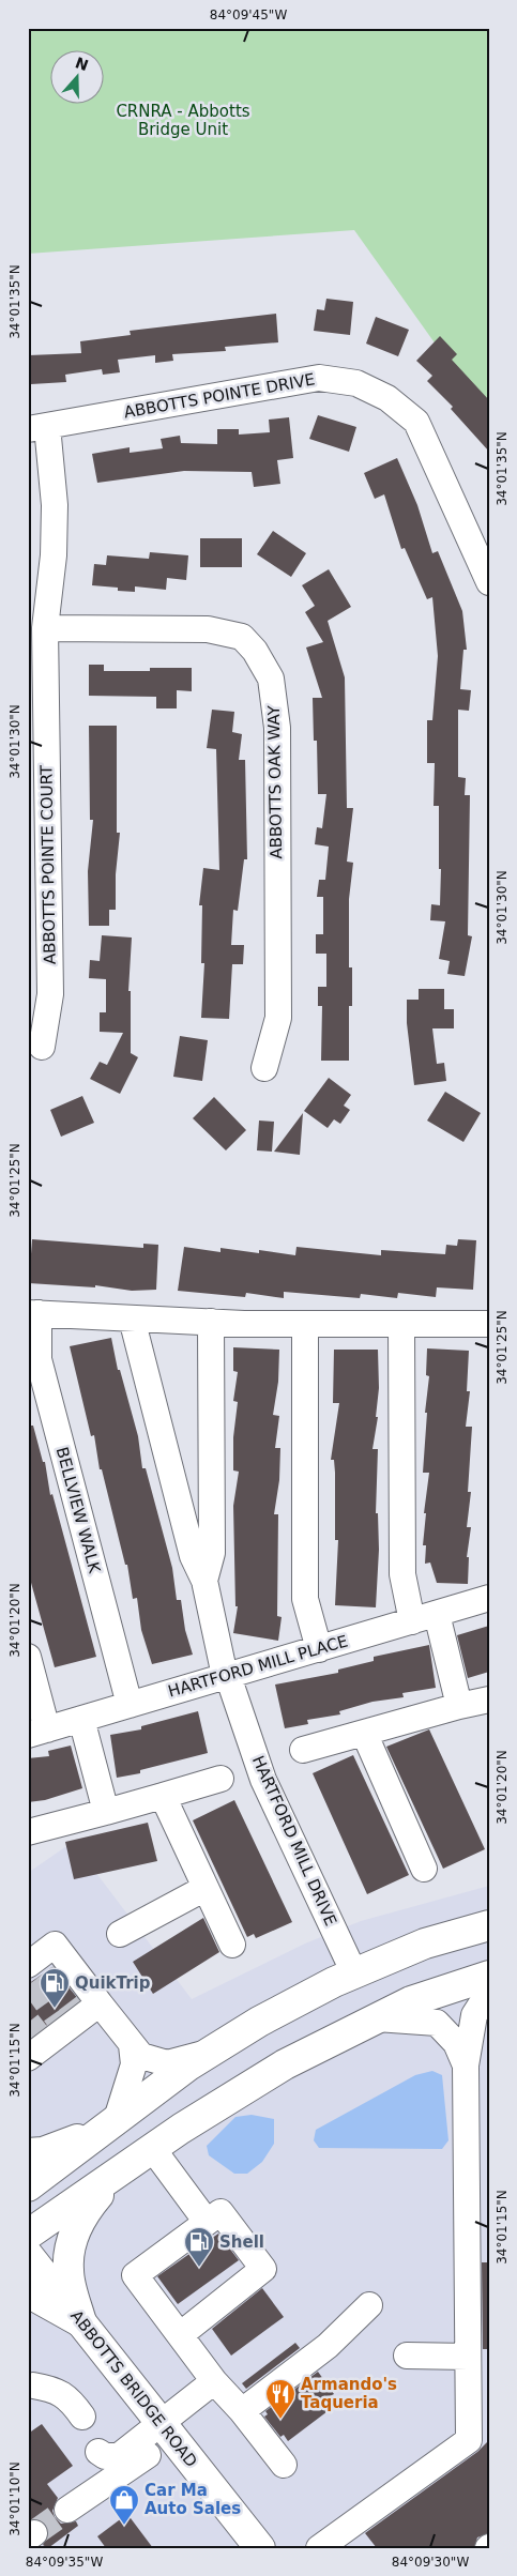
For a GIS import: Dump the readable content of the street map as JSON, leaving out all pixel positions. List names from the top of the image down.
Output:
{
  "streets": {
    "main road": ["ABBOTTS BRIDGE ROAD"],
    "street": [
      "ABBOTTS POINTE DRIVE",
      "ABBOTTS OAK WAY",
      "ABBOTTS POINTE COURT",
      "BELLVIEW WALK",
      "HARTFORD MILL PLACE",
      "HARTFORD MILL DRIVE"
    ]
  },
  "crossings": [
    ["ABBOTTS POINTE DRIVE", "ABBOTTS POINTE COURT"],
    ["ABBOTTS OAK WAY", "ABBOTTS POINTE COURT"],
    ["BELLVIEW WALK", "HARTFORD MILL PLACE"],
    ["HARTFORD MILL PLACE", "HARTFORD MILL DRIVE"]
  ],
  "parks": ["CRNRA - Abbotts Bridge Unit"],
  "places": {
    "fuel station": ["QuikTrip", "Shell"],
    "restaurant": ["Armando's Taqueria"],
    "shop": ["Car Ma Auto Sales"]
  },
  "north": "top",
  "coordinates": [
    "84°09'45\"W",
    "34°01'35\"N",
    "34°01'30\"N",
    "34°01'25\"N",
    "34°01'20\"N",
    "34°01'15\"N",
    "34°01'10\"N",
    "84°09'35\"W",
    "84°09'30\"W"
  ]
}
